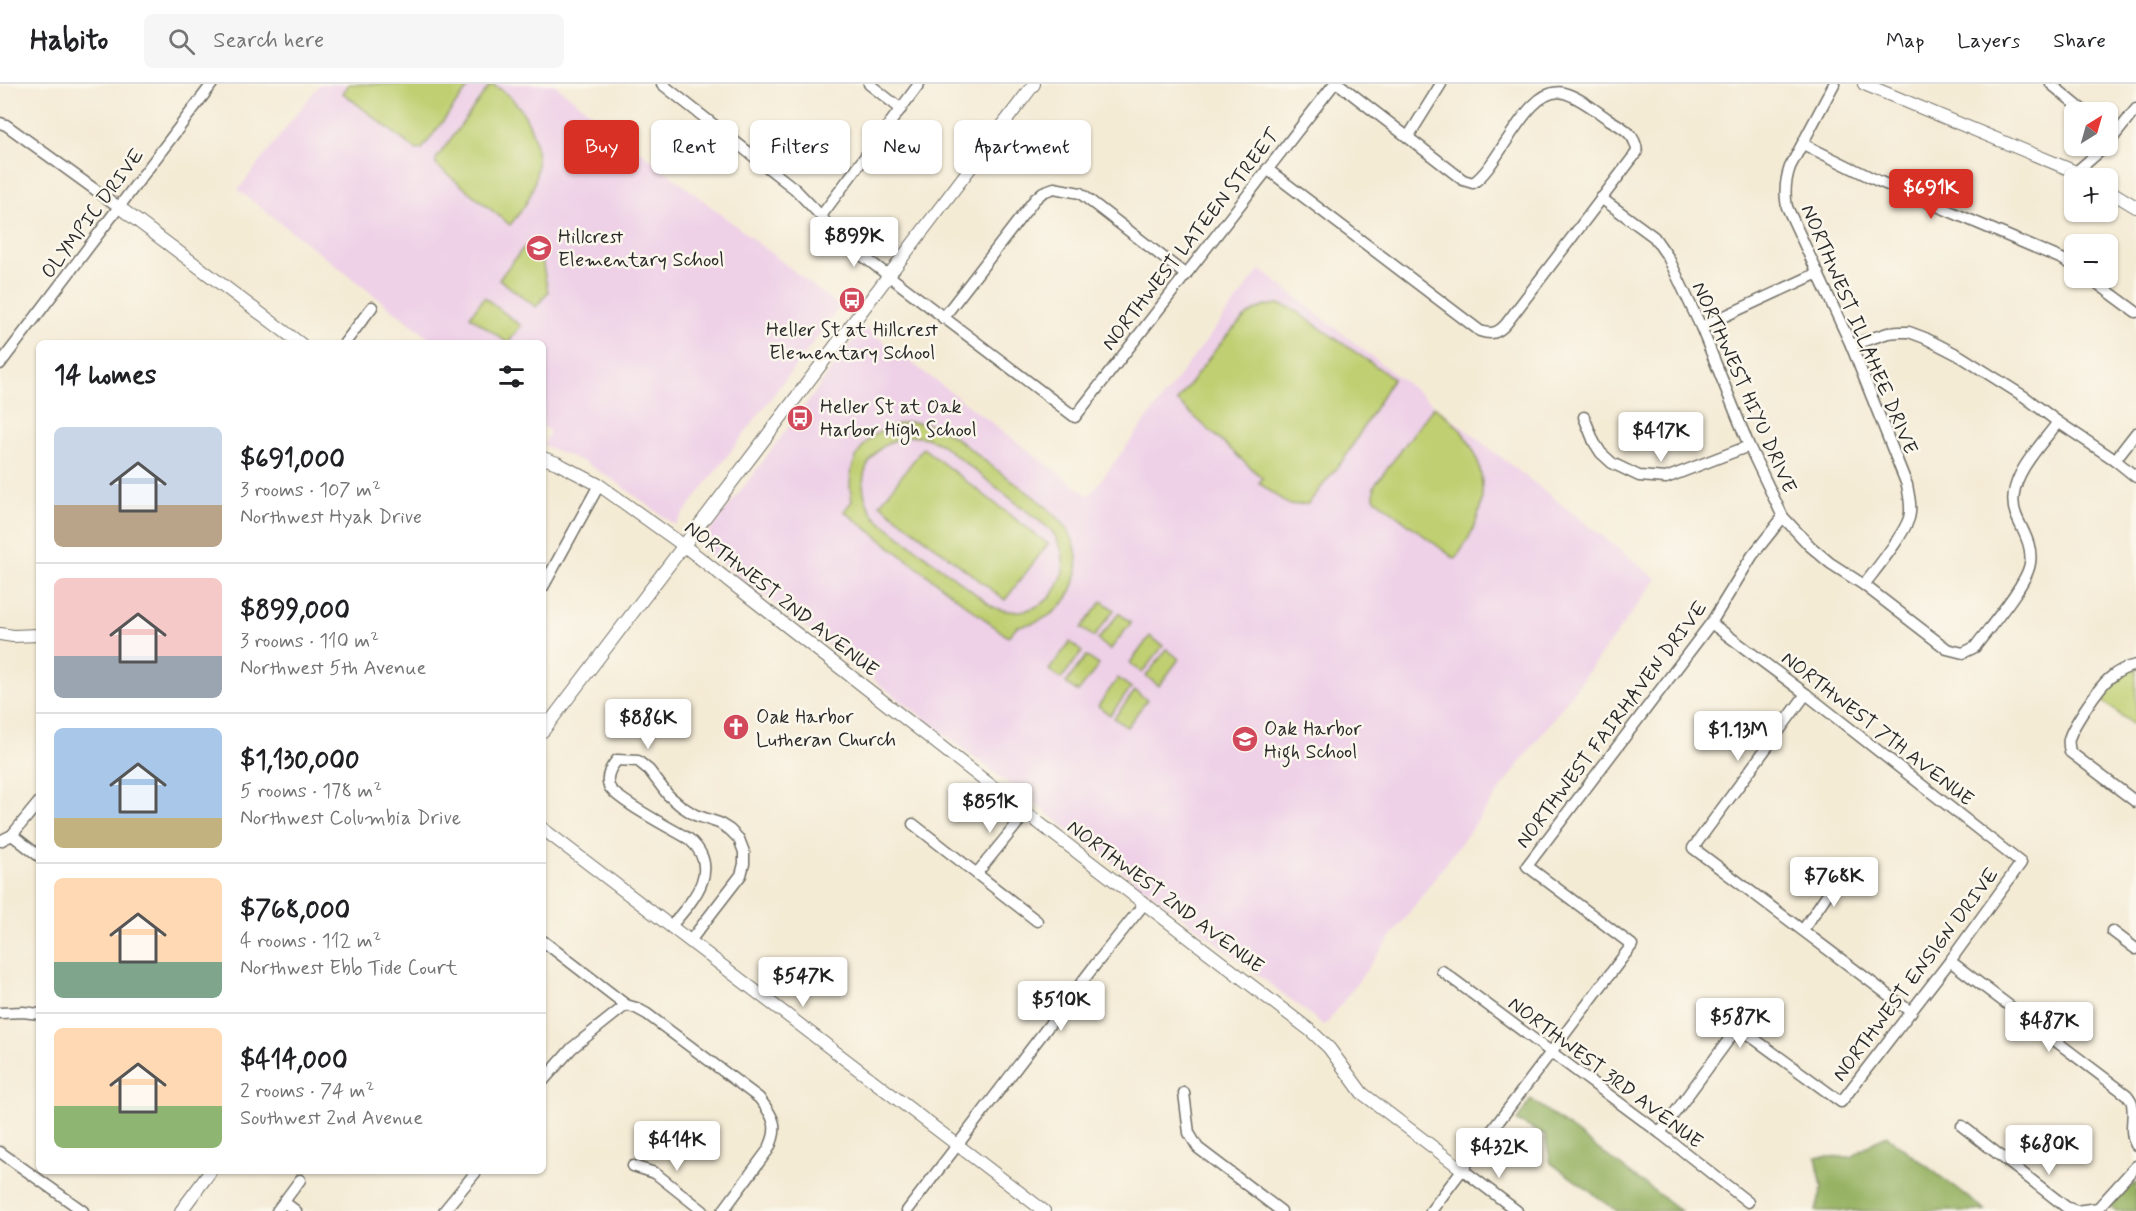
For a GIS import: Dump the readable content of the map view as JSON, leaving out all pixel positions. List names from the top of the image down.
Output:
{
  "streets": {
    "street": [
      "OLYMPIC DRIVE",
      "NORTHWEST LATEEN STREET",
      "NORTHWEST ILLAHEE DRIVE",
      "NORTHWEST HIYU DRIVE",
      "NORTHWEST 2ND AVENUE",
      "NORTHWEST FAIRHAVEN DRIVE",
      "NORTHWEST 7TH AVENUE",
      "NORTHWEST ENSIGN DRIVE",
      "NORTHWEST 3RD AVENUE"
    ]
  },
  "crossings": [
    ["NORTHWEST ILLAHEE DRIVE", "NORTHWEST HIYU DRIVE"],
    ["NORTHWEST HIYU DRIVE", "NORTHWEST FAIRHAVEN DRIVE"],
    ["NORTHWEST 2ND AVENUE", "NORTHWEST FAIRHAVEN DRIVE"],
    ["NORTHWEST FAIRHAVEN DRIVE", "NORTHWEST 7TH AVENUE"],
    ["NORTHWEST FAIRHAVEN DRIVE", "NORTHWEST 3RD AVENUE"],
    ["NORTHWEST 7TH AVENUE", "NORTHWEST ENSIGN DRIVE"],
    ["NORTHWEST ENSIGN DRIVE", "NORTHWEST 3RD AVENUE"]
  ],
  "places": {
    "school or university": ["Hillcrest Elementary School", "Oak Harbor High School"],
    "bus stop": ["Heller St at Hillcrest Elementary School", "Heller St at Oak Harbor High School"],
    "church": ["Oak Harbor Lutheran Church"]
  },
  "north": "top right",
  "page": {
    "header": "Habito",
    "search": "Search here",
    "nav": ["Map", "Layers", "Share"],
    "map_buttons": ["+", "−"],
    "chip": [
      "Buy",
      "Rent",
      "Filters",
      "New",
      "Apartment"
    ],
    "price": [
      "$691K",
      "$899K",
      "$417K",
      "$886K",
      "$1.13M",
      "$851K",
      "$768K",
      "$547K",
      "$510K",
      "$587K",
      "$487K",
      "$414K",
      "$680K",
      "$432K"
    ],
    "heading": "14 homes",
    "list": [
      {
        "name": "$691,000",
        "note": "3 rooms · 107 m² · Northwest Hyak Drive"
      },
      {
        "name": "$899,000",
        "note": "3 rooms · 110 m² · Northwest 5th Avenue"
      },
      {
        "name": "$1,130,000",
        "note": "5 rooms · 178 m² · Northwest Columbia Drive"
      },
      {
        "name": "$768,000",
        "note": "4 rooms · 112 m² · Northwest Ebb Tide Court"
      },
      {
        "name": "$414,000",
        "note": "2 rooms · 74 m² · Southwest 2nd Avenue"
      }
    ]
  }
}
